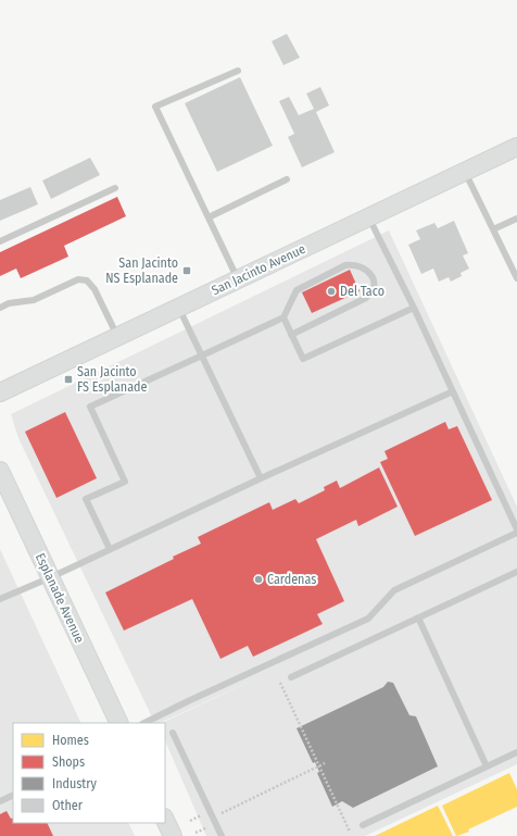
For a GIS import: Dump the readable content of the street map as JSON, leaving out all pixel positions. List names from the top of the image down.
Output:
{
  "streets": {
    "main road": ["San Jacinto Avenue", "Esplanade Avenue"]
  },
  "places": {
    "transit": ["San Jacinto NS Esplanade", "San Jacinto FS Esplanade"],
    "other": ["Del Taco", "Cardenas"]
  },
  "legend": [
    "Homes",
    "Shops",
    "Industry",
    "Other"
  ]
}
